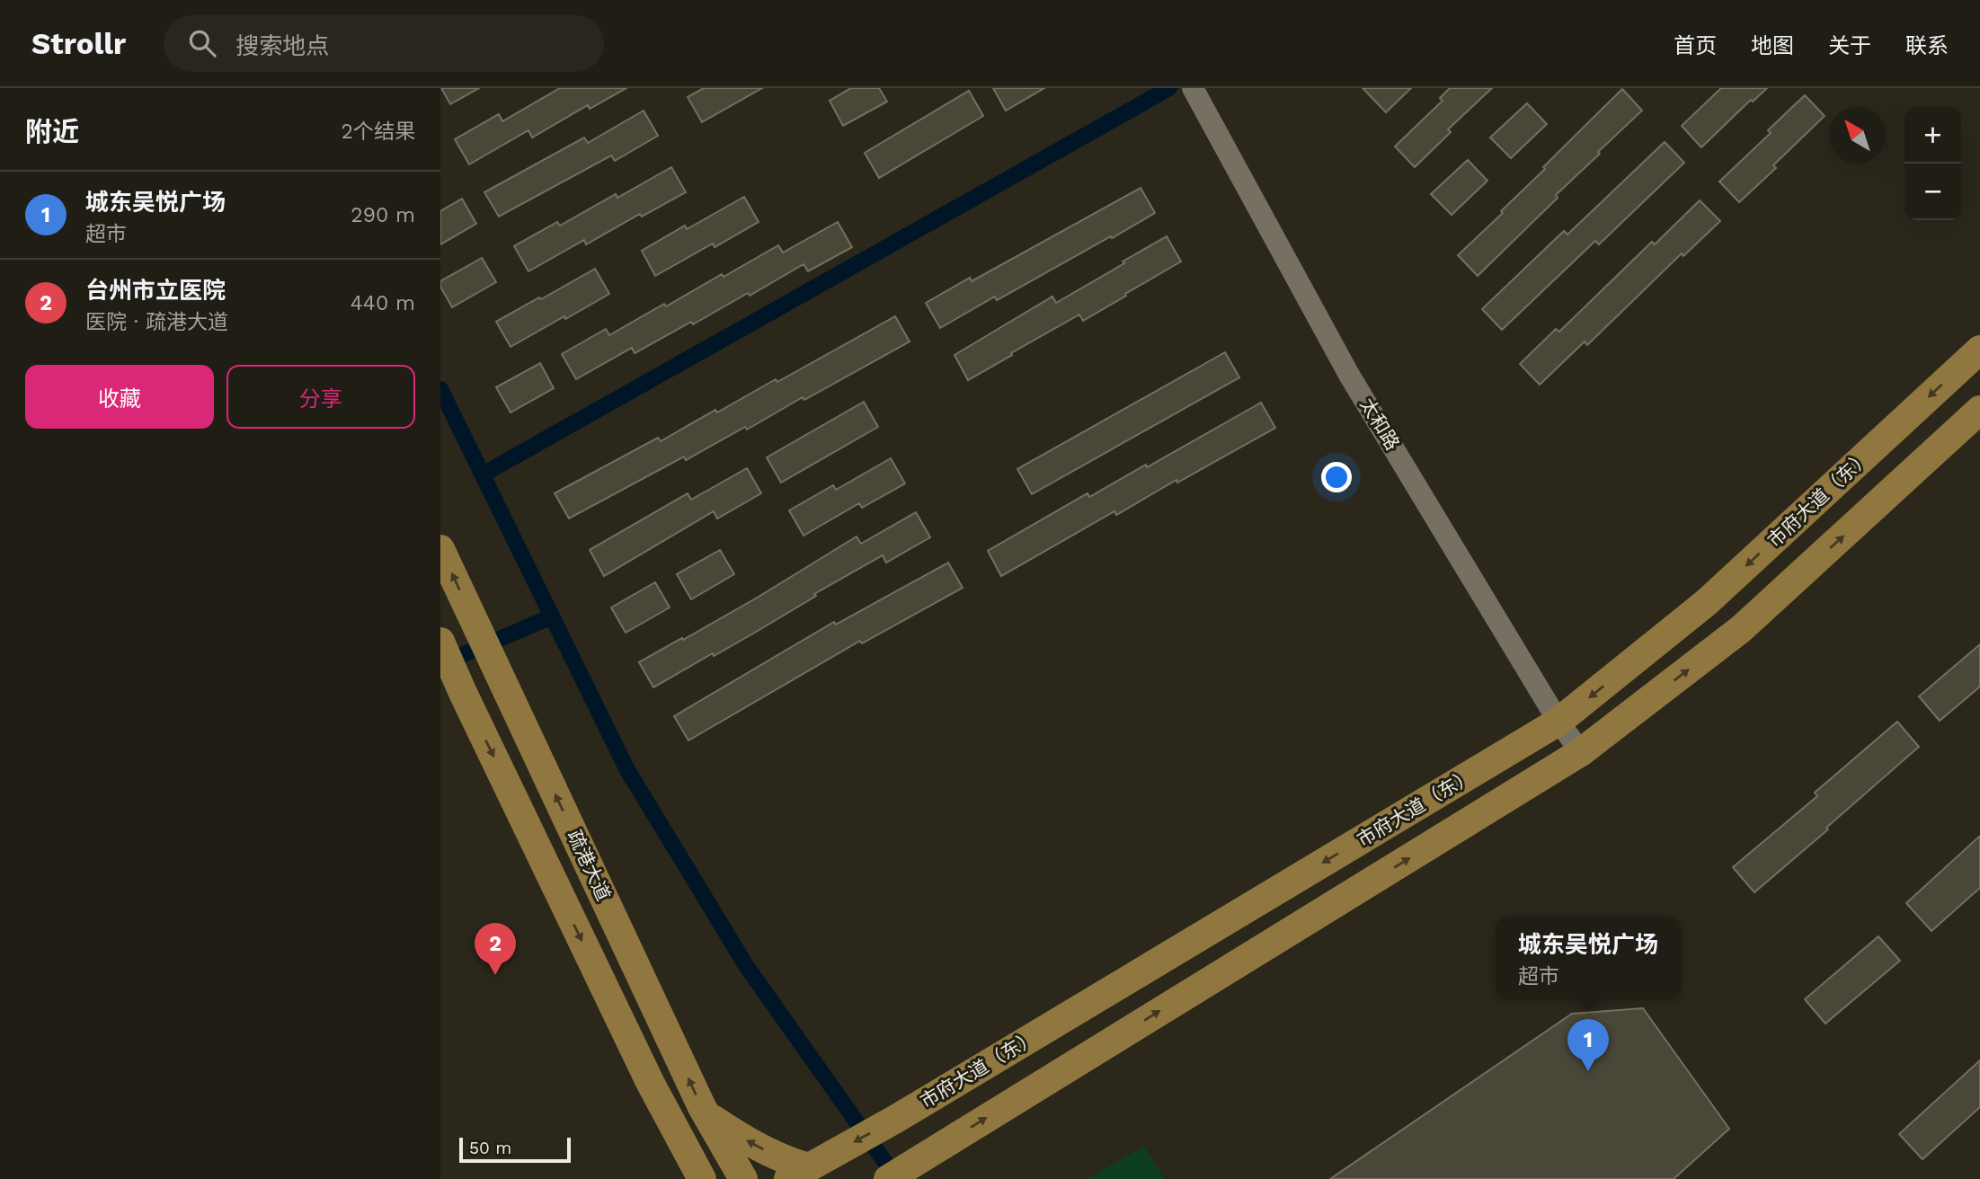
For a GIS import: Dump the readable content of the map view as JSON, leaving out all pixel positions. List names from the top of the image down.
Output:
{
  "streets": {
    "main road": ["市府大道（东）", "疏港大道"],
    "street": ["太和路"]
  },
  "crossings": [
    ["太和路", "市府大道（东）"]
  ],
  "scale_bar": "50 m",
  "north": "top left",
  "page": {
    "header": "Strollr",
    "search": "搜索地点",
    "nav": [
      "首页",
      "地图",
      "关于",
      "联系"
    ],
    "heading": ["附近", "2个结果"],
    "map_buttons": ["+", "−"],
    "list": [
      {
        "mark": "1",
        "name": "城东吴悦广场",
        "note": "超市",
        "value": "290 m"
      },
      {
        "mark": "2",
        "name": "台州市立医院",
        "note": "医院 · 疏港大道",
        "value": "440 m"
      }
    ],
    "buttons": ["收藏", "分享"],
    "popup": ["城东吴悦广场", "超市"],
    "pins": ["2", "1"],
    "scale": "50 m"
  }
}
